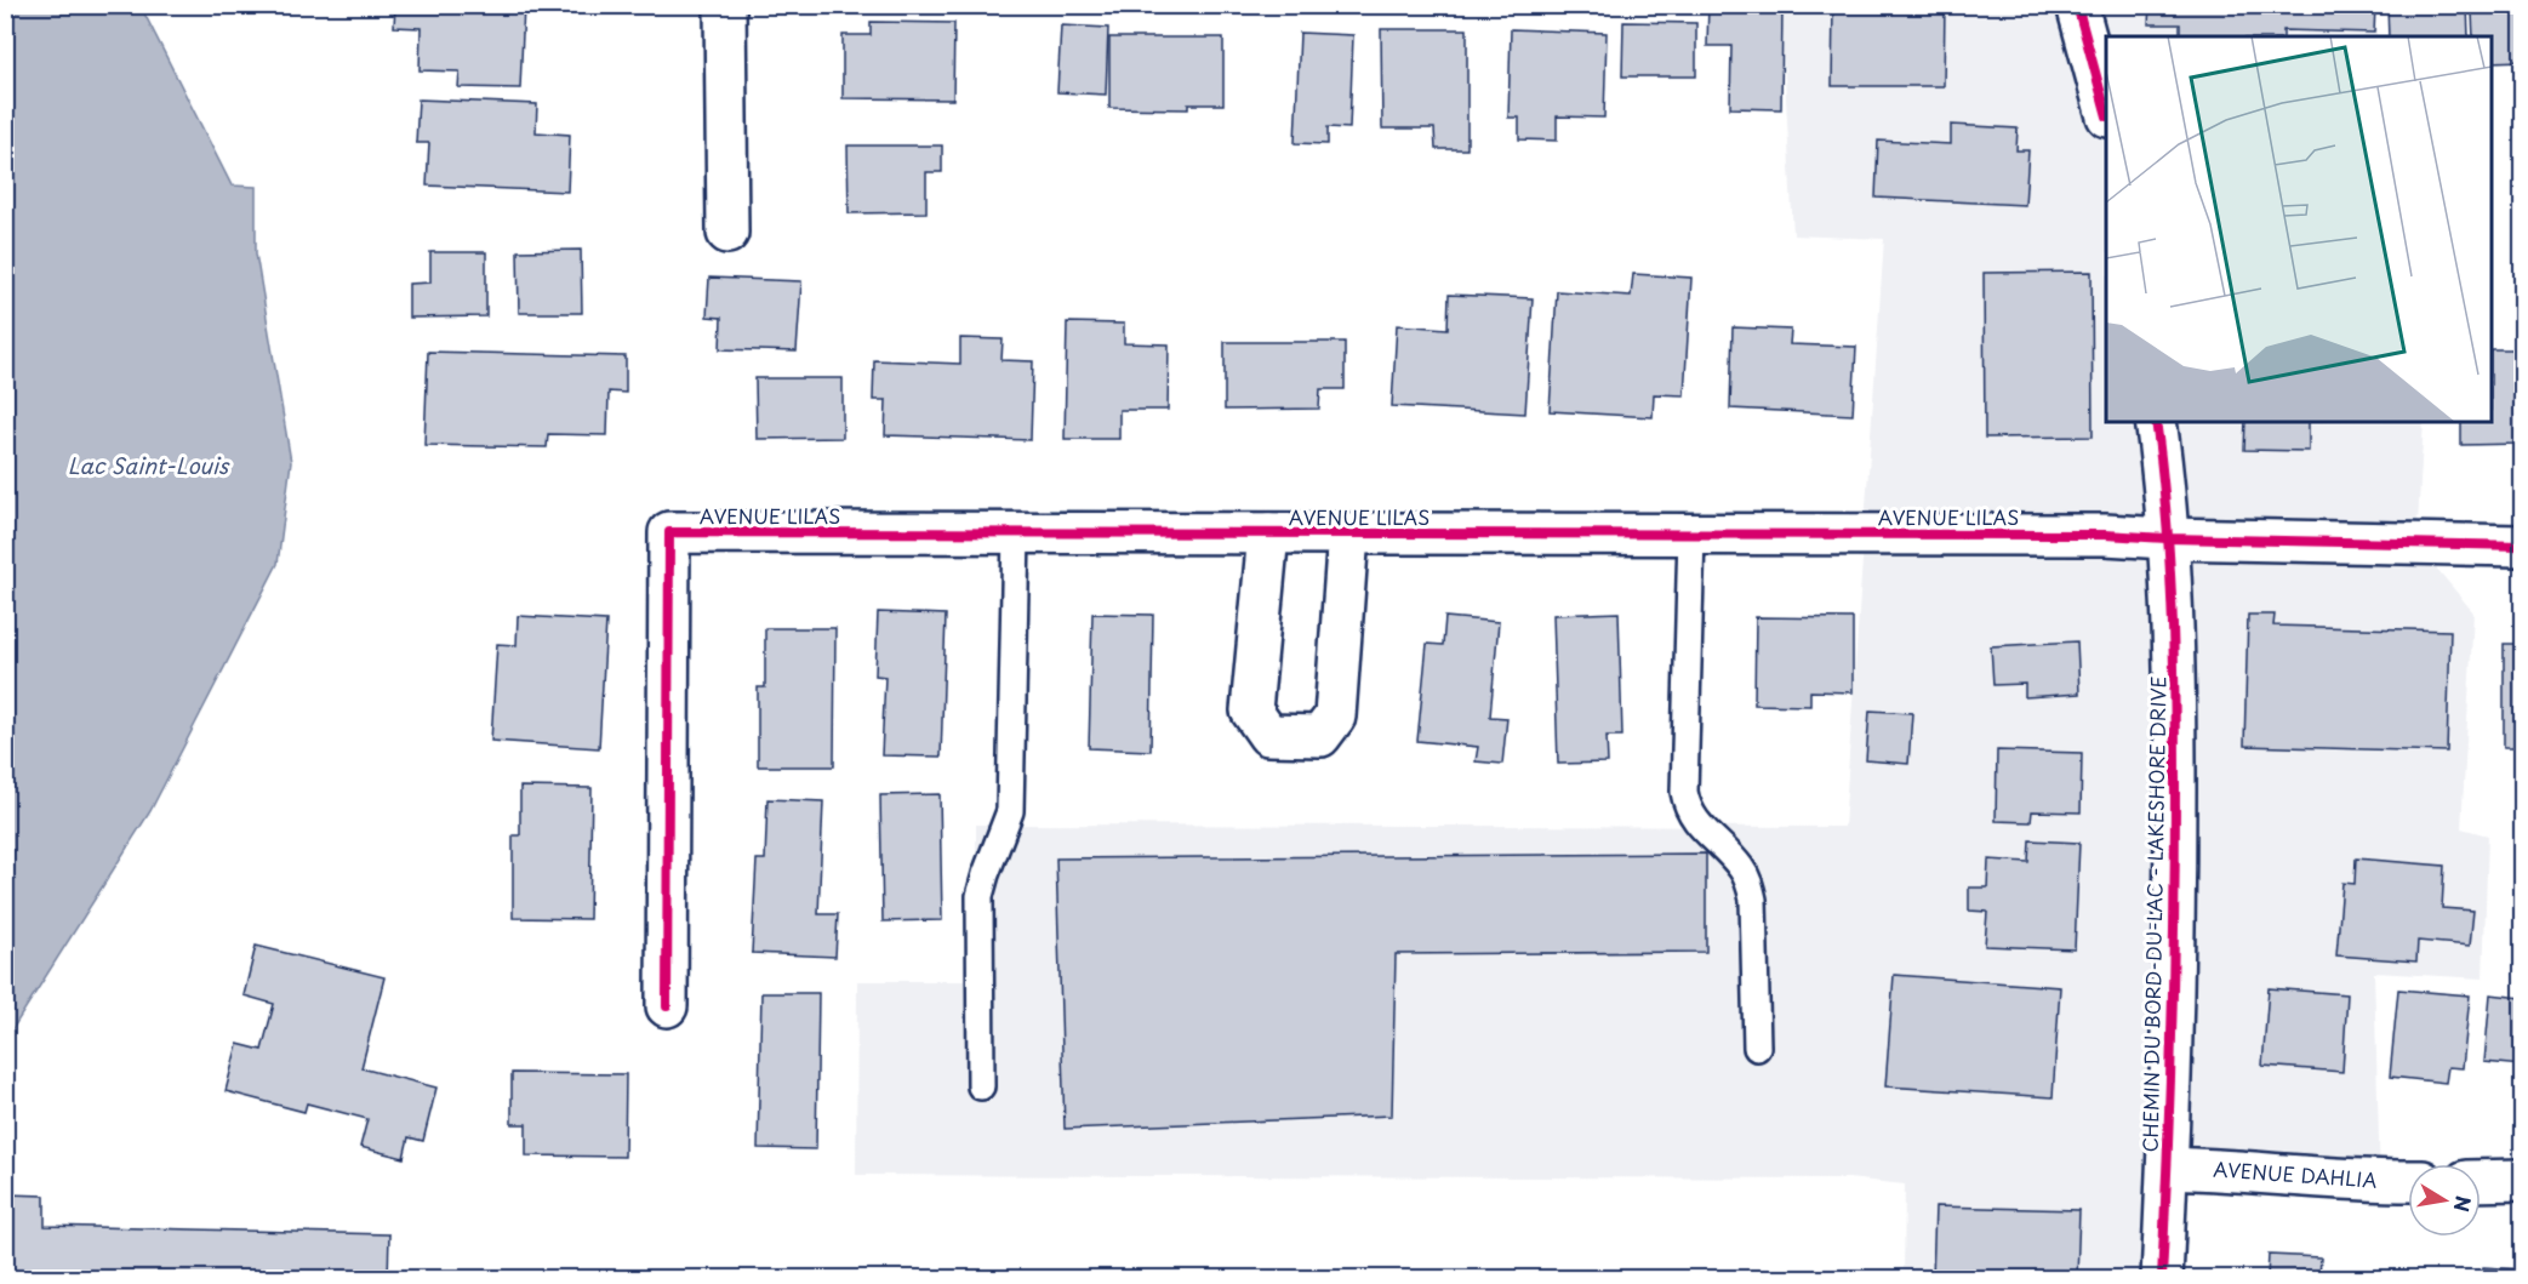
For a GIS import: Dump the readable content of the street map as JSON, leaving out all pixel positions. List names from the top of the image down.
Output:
{
  "streets": {
    "street": ["AVENUE LILAS", "CHEMIN DU BORD-DU-LAC - LAKESHORE DRIVE", "AVENUE DAHLIA"]
  },
  "crossings": [
    ["AVENUE LILAS", "CHEMIN DU BORD-DU-LAC - LAKESHORE DRIVE"],
    ["CHEMIN DU BORD-DU-LAC - LAKESHORE DRIVE", "AVENUE DAHLIA"]
  ],
  "water": ["Lac Saint-Louis"],
  "north": "right"
}
